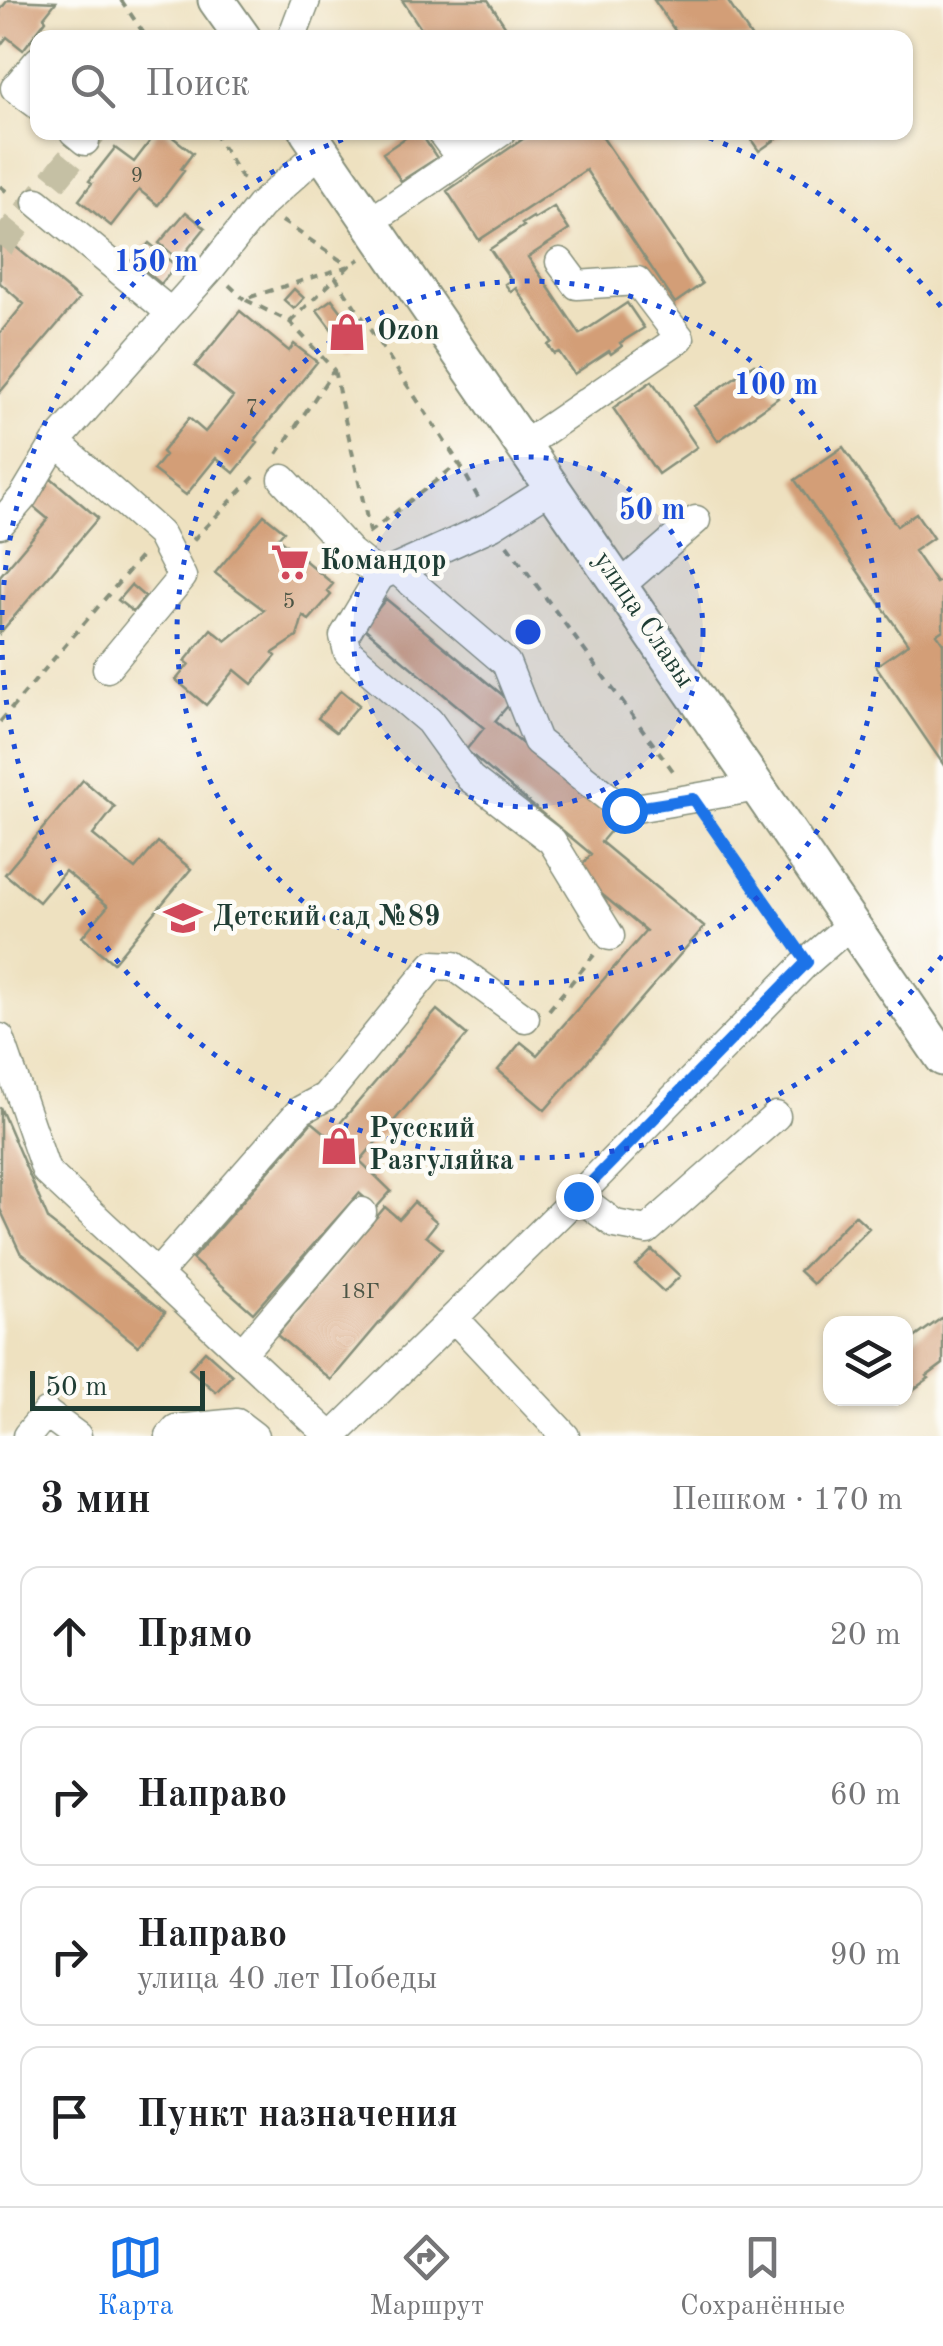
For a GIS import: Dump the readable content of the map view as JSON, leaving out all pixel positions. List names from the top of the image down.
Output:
{
  "streets": {
    "main road": ["улица Славы"]
  },
  "places": {
    "shop": ["Ozon", "Русский Разгуляйка"],
    "supermarket": ["Командор"],
    "school or university": ["Детский сад №89"]
  },
  "house_numbers": [
    "9",
    "7",
    "5",
    "18Г"
  ],
  "scale_bar": "50 m",
  "page": {
    "search": "Поиск",
    "scale": "50 m",
    "heading": ["3 мин", "Пешком · 170 m"],
    "list": [
      ["Прямо", "20 m"],
      ["Направо", "60 m"],
      ["Направо", "улица 40 лет Победы", "90 m"],
      "Пункт назначения"
    ],
    "nav": ["Карта", "Маршрут", "Сохранённые"]
  },
  "rings": ["150 m", "100 m", "50 m"]
}
